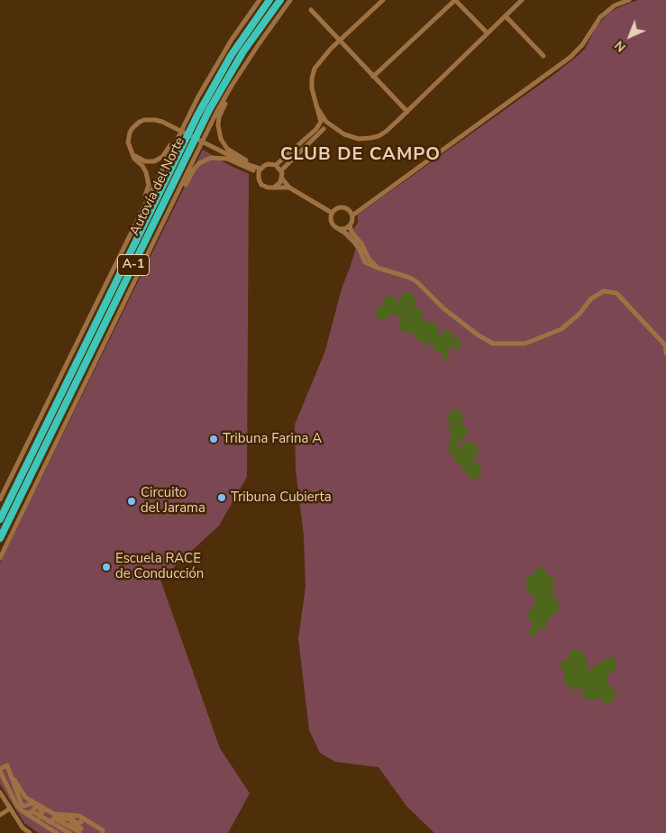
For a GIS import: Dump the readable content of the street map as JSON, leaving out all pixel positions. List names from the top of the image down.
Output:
{
  "streets": {
    "highway": ["Autovía del Norte", "A-1"]
  },
  "districts": ["CLUB DE CAMPO"],
  "places": [
    "Tribuna Farina A",
    "Tribuna Cubierta",
    "Circuito del Jarama",
    "Escuela RACE de Conducción"
  ],
  "north": "bottom left"
}
